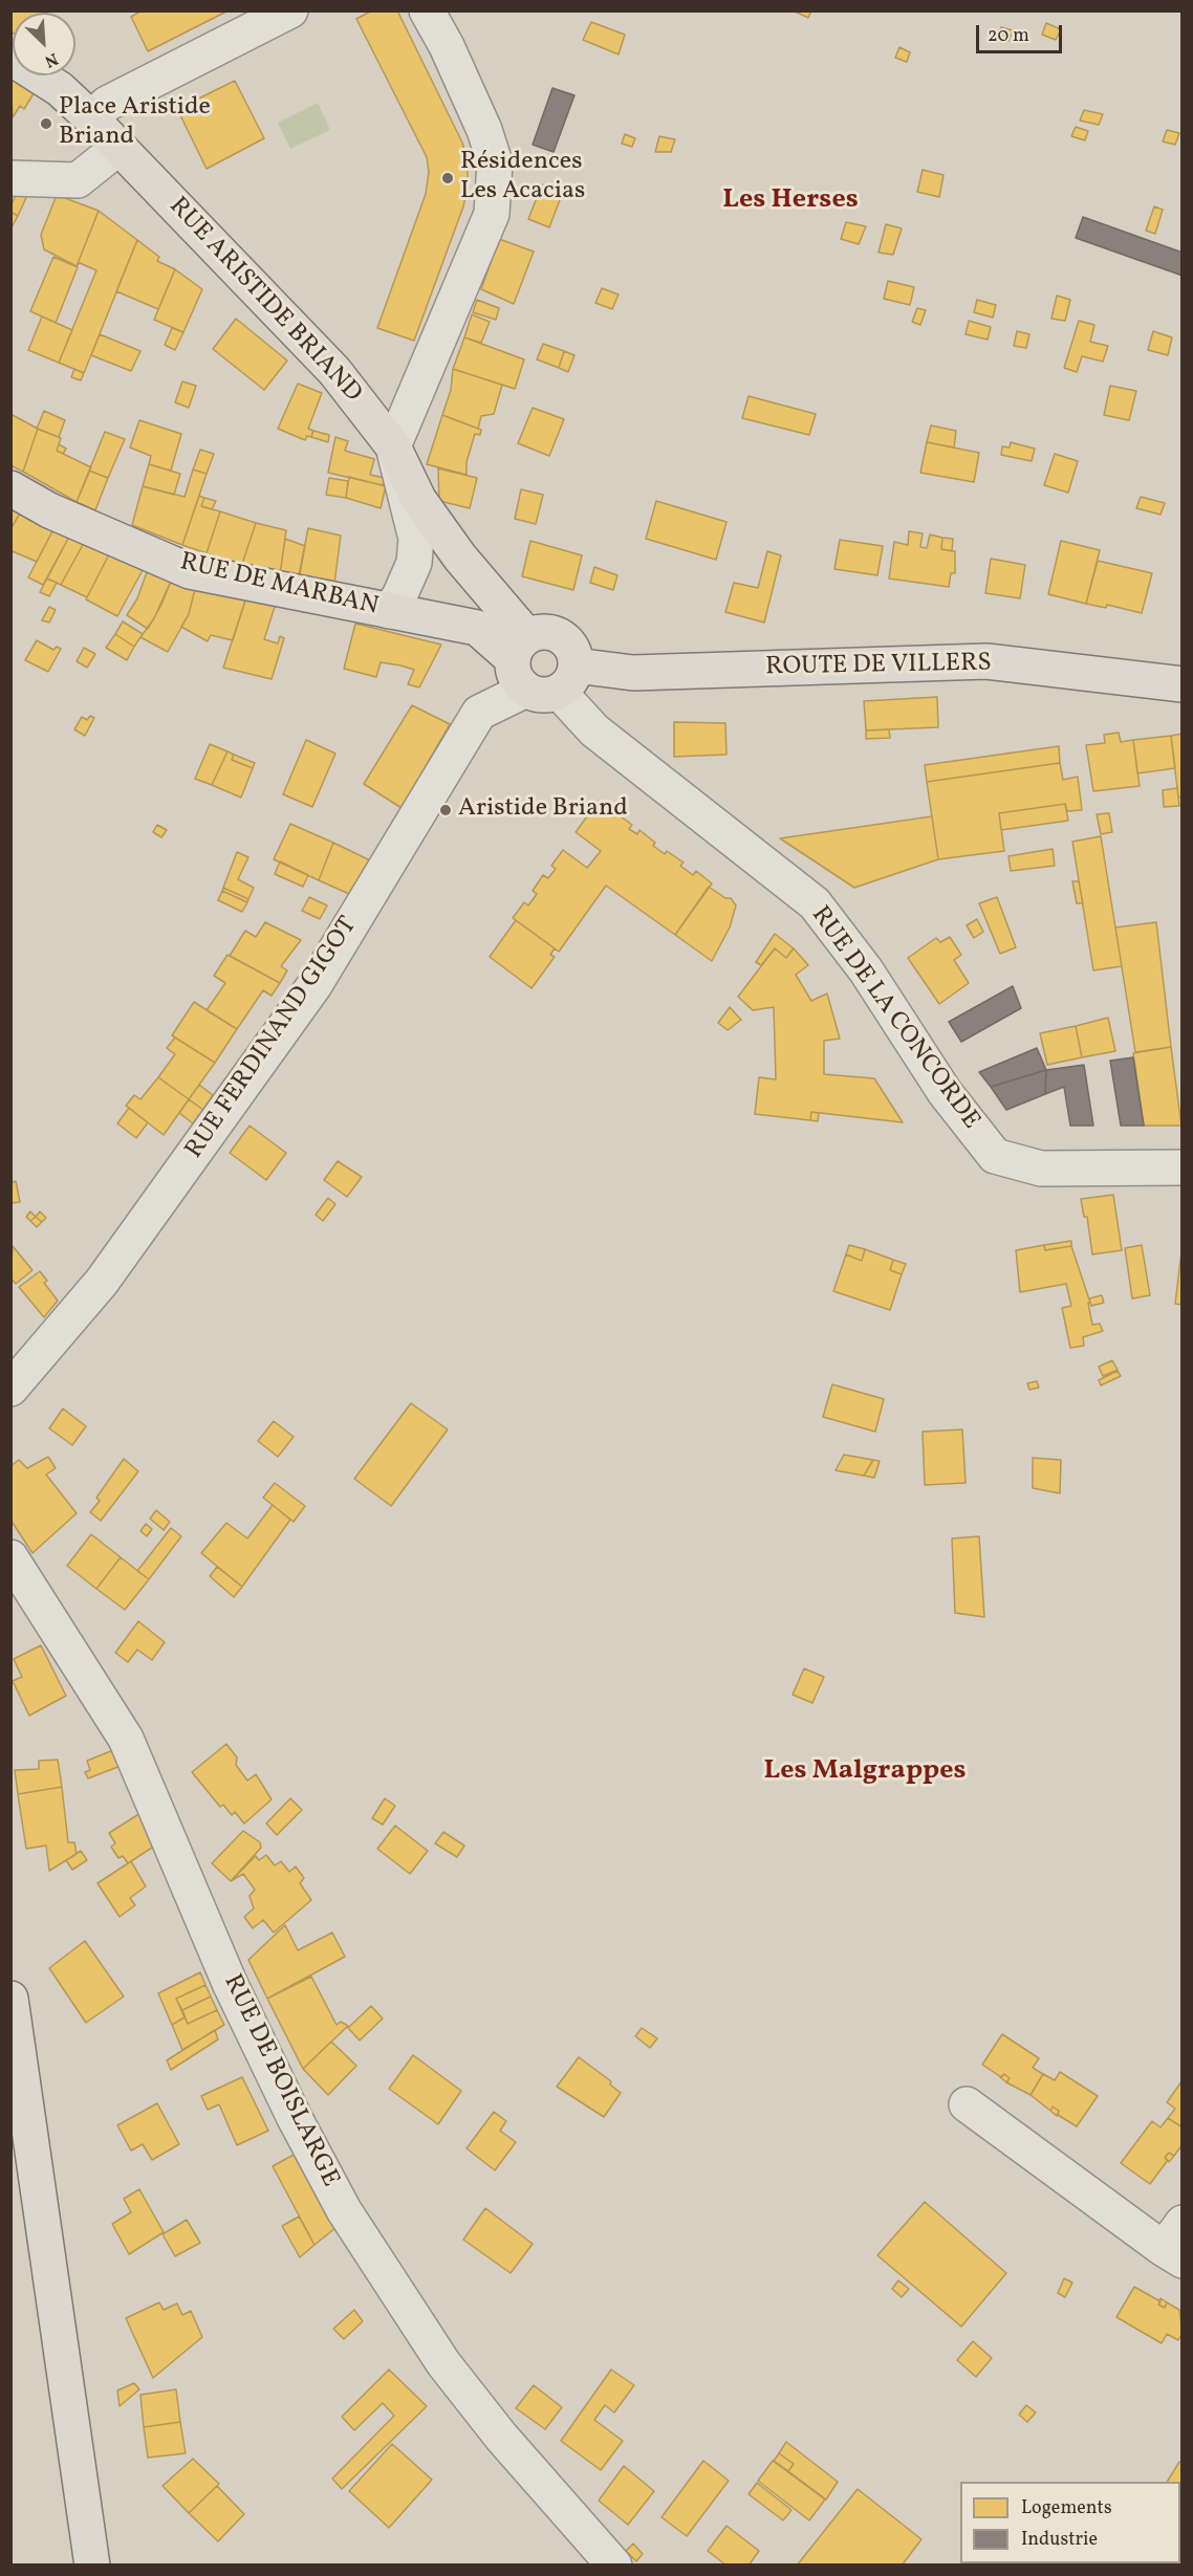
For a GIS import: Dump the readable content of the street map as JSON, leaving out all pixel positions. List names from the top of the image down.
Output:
{
  "streets": {
    "main road": ["RUE ARISTIDE BRIAND", "RUE DE MARBAN", "ROUTE DE VILLERS"],
    "street": ["RUE DE LA CONCORDE", "RUE FERDINAND GIGOT", "RUE DE BOISLARGE"]
  },
  "crossings": [
    ["RUE ARISTIDE BRIAND", "RUE DE MARBAN"],
    ["RUE ARISTIDE BRIAND", "ROUTE DE VILLERS"],
    ["RUE ARISTIDE BRIAND", "RUE DE LA CONCORDE"],
    ["RUE ARISTIDE BRIAND", "RUE FERDINAND GIGOT"],
    ["RUE DE MARBAN", "ROUTE DE VILLERS"],
    ["RUE DE MARBAN", "RUE DE LA CONCORDE"],
    ["RUE DE MARBAN", "RUE FERDINAND GIGOT"],
    ["ROUTE DE VILLERS", "RUE DE LA CONCORDE"],
    ["ROUTE DE VILLERS", "RUE FERDINAND GIGOT"],
    ["RUE DE LA CONCORDE", "RUE FERDINAND GIGOT"]
  ],
  "districts": ["Les Herses", "Les Malgrappes"],
  "places": ["Place Aristide Briand", "Résidences Les Acacias", "Aristide Briand"],
  "legend": ["Logements", "Industrie"],
  "scale_bar": "20 m",
  "north": "bottom right"
}
